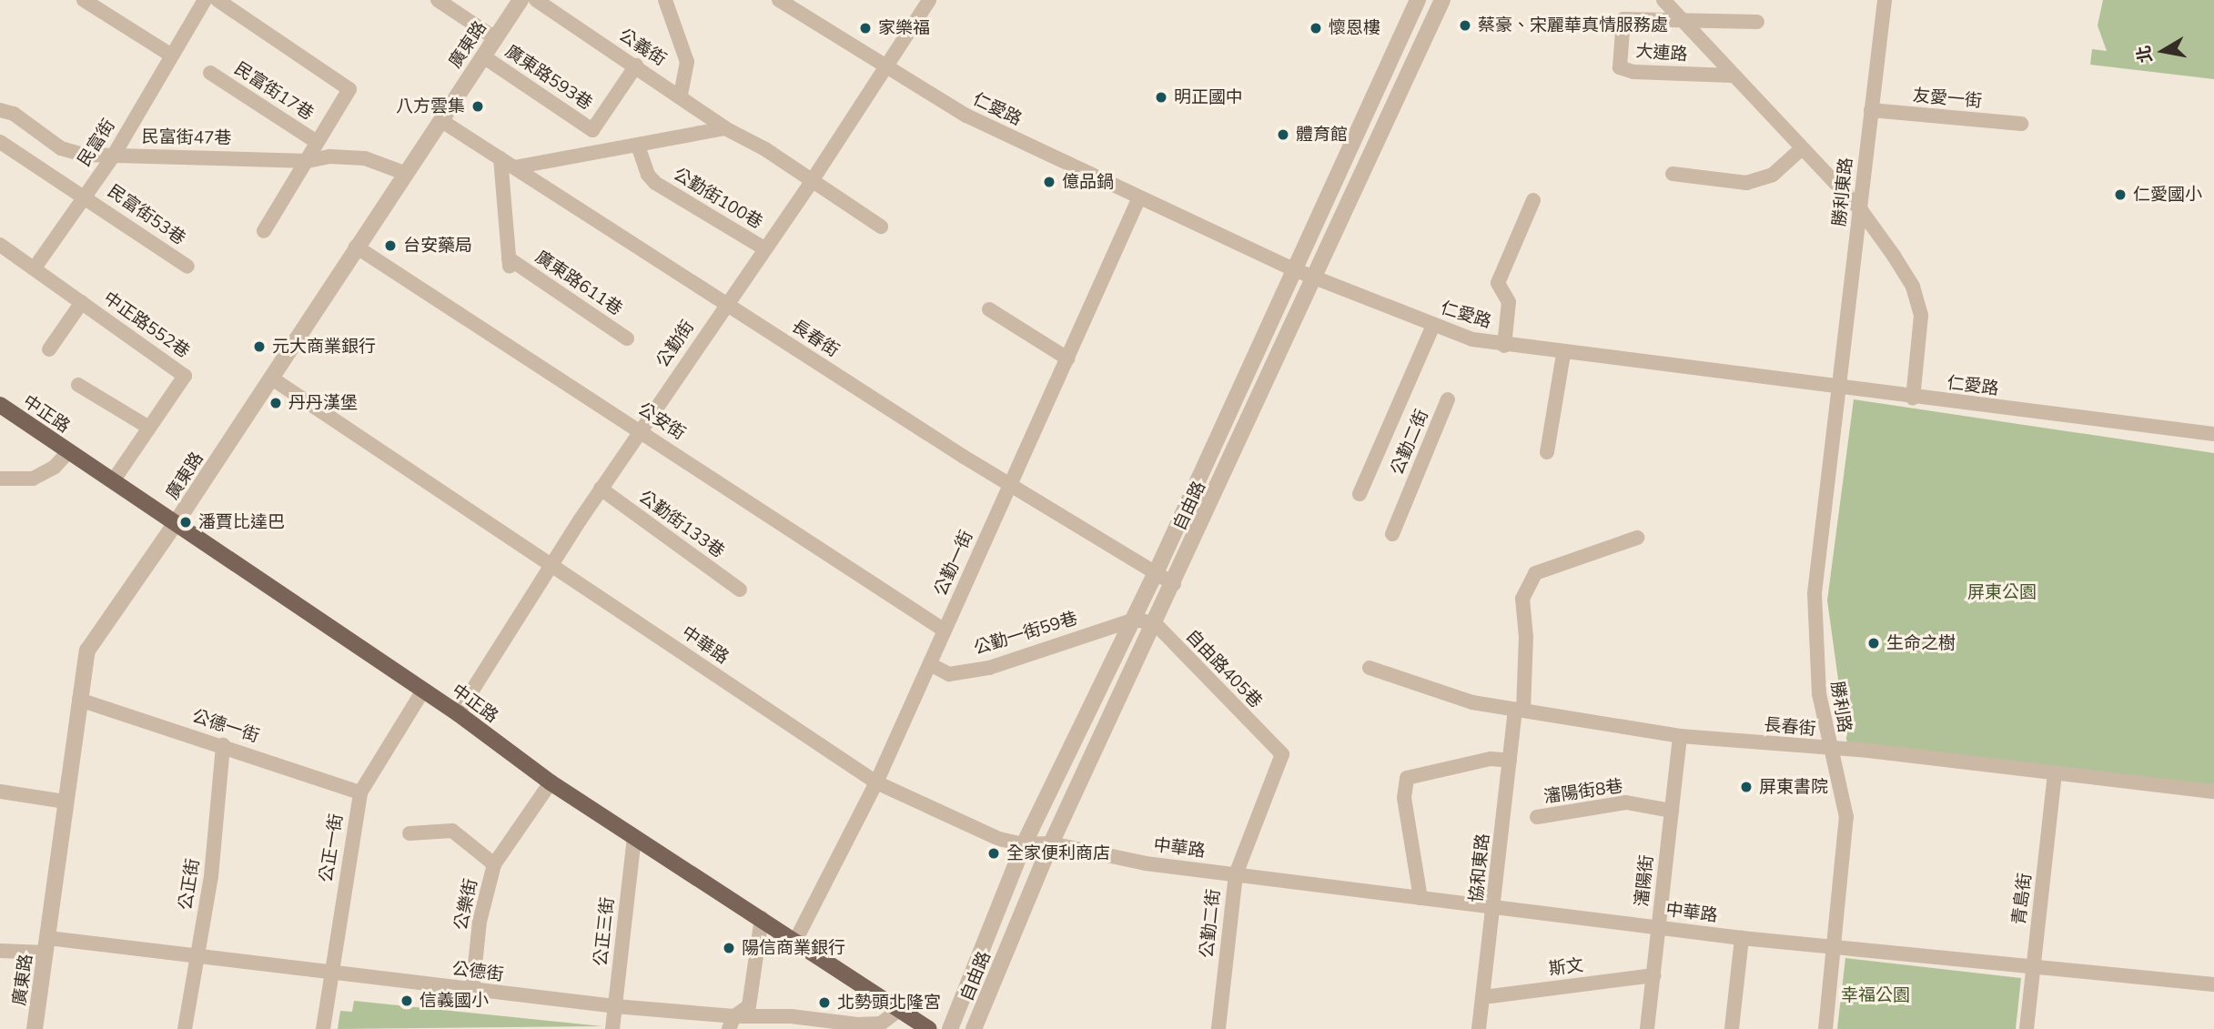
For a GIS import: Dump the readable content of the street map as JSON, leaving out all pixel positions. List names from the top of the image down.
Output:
{
  "streets": {
    "main road": ["中正路"],
    "street": [
      "廣東路",
      "公義街",
      "大連路",
      "廣東路593巷",
      "民富街17巷",
      "友愛一街",
      "仁愛路",
      "民富街47巷",
      "民富街",
      "勝利東路",
      "公勤街100巷",
      "民富街53巷",
      "廣東路611巷",
      "中正路552巷",
      "長春街",
      "公勤街",
      "公安街",
      "公勤二街",
      "自由路",
      "公勤街133巷",
      "公勤一街",
      "公勤一街59巷",
      "中華路",
      "自由路405巷",
      "勝利路",
      "公德一街",
      "瀋陽街8巷",
      "公正一街",
      "協和東路",
      "瀋陽街",
      "公正街",
      "青島街",
      "公樂街",
      "公正三街",
      "斯文",
      "公德街"
    ]
  },
  "crossings": [
    ["廣東路", "廣東路593巷"],
    ["廣東路", "民富街47巷"],
    ["廣東路", "長春街"],
    ["廣東路", "中正路"],
    ["廣東路", "公安街"],
    ["廣東路", "中華路"],
    ["廣東路", "公德一街"],
    ["廣東路", "公德街"],
    ["公義街", "廣東路593巷"],
    ["公義街", "公勤街"],
    ["大連路", "勝利東路"],
    ["民富街17巷", "民富街47巷"],
    ["友愛一街", "勝利東路"],
    ["仁愛路", "勝利東路"],
    ["仁愛路", "公勤街"],
    ["仁愛路", "自由路"],
    ["仁愛路", "公勤一街"],
    ["仁愛路", "勝利路"],
    ["民富街47巷", "民富街"],
    ["民富街", "民富街53巷"],
    ["民富街", "中正路552巷"],
    ["勝利東路", "勝利路"],
    ["公勤街100巷", "公勤街"],
    ["廣東路611巷", "長春街"],
    ["中正路552巷", "中正路"],
    ["長春街", "公勤街"],
    ["長春街", "自由路"],
    ["長春街", "公勤一街"],
    ["長春街", "勝利路"],
    ["長春街", "協和東路"],
    ["長春街", "瀋陽街"],
    ["長春街", "青島街"],
    ["公勤街", "中正路"],
    ["公勤街", "公安街"],
    ["公勤街", "公勤街133巷"],
    ["公勤街", "中華路"],
    ["中正路", "公勤一街"],
    ["中正路", "公正一街"],
    ["中正路", "公樂街"],
    ["中正路", "公正三街"],
    ["中正路", "公德街"],
    ["公安街", "公勤一街"],
    ["公勤二街", "中華路"],
    ["公勤二街", "自由路405巷"],
    ["自由路", "公勤一街59巷"],
    ["自由路", "中華路"],
    ["自由路", "自由路405巷"],
    ["公勤一街", "公勤一街59巷"],
    ["公勤一街", "中華路"],
    ["中華路", "勝利路"],
    ["中華路", "協和東路"],
    ["中華路", "瀋陽街"],
    ["中華路", "青島街"],
    ["公德一街", "公正一街"],
    ["公德一街", "公正街"],
    ["瀋陽街8巷", "瀋陽街"],
    ["公正一街", "公德街"],
    ["協和東路", "斯文"],
    ["瀋陽街", "斯文"],
    ["公正街", "公德街"],
    ["公樂街", "公德街"],
    ["公正三街", "公德街"]
  ],
  "parks": ["屏東公園", "幸福公園"],
  "places": [
    "蔡豪、宋麗華真情服務處",
    "家樂福",
    "懷恩樓",
    "明正國中",
    "八方雲集",
    "體育館",
    "億品鍋",
    "仁愛國小",
    "台安藥局",
    "元大商業銀行",
    "丹丹漢堡",
    "潘賈比達巴",
    "生命之樹",
    "屏東書院",
    "全家便利商店",
    "陽信商業銀行",
    "信義國小",
    "北勢頭北隆宮"
  ],
  "north": "left"
}
